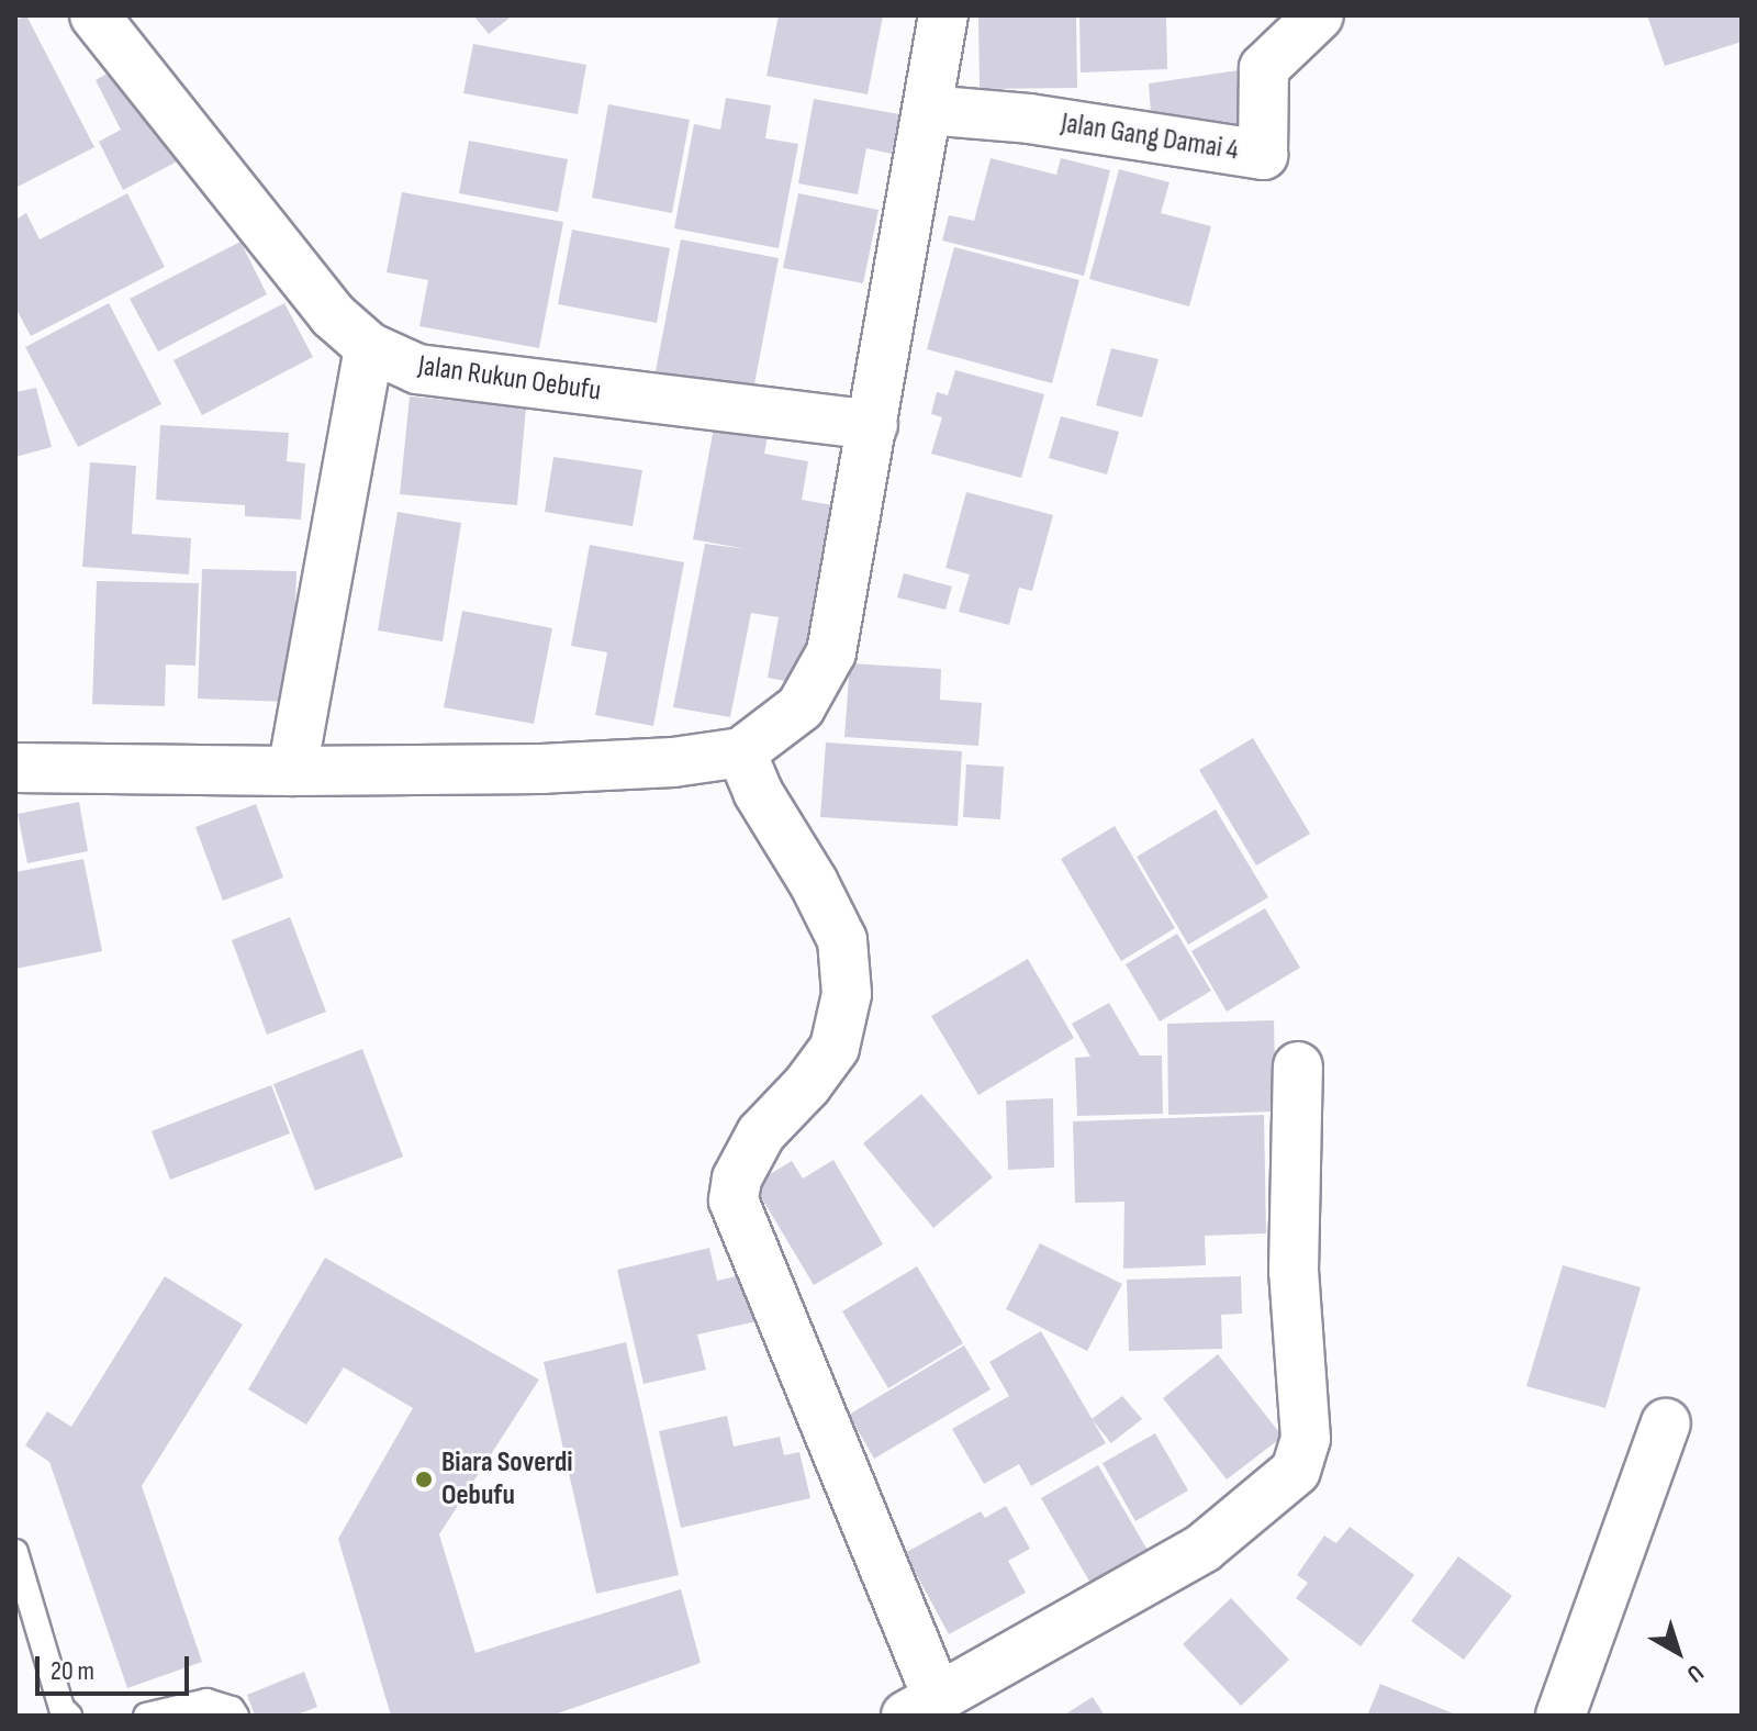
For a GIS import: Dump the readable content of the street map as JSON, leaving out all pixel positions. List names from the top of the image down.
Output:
{
  "streets": {
    "street": ["Jalan Gang Damai 4", "Jalan Rukun Oebufu"]
  },
  "places": ["Biara Soverdi Oebufu"],
  "scale_bar": "20 m",
  "north": "bottom right"
}
